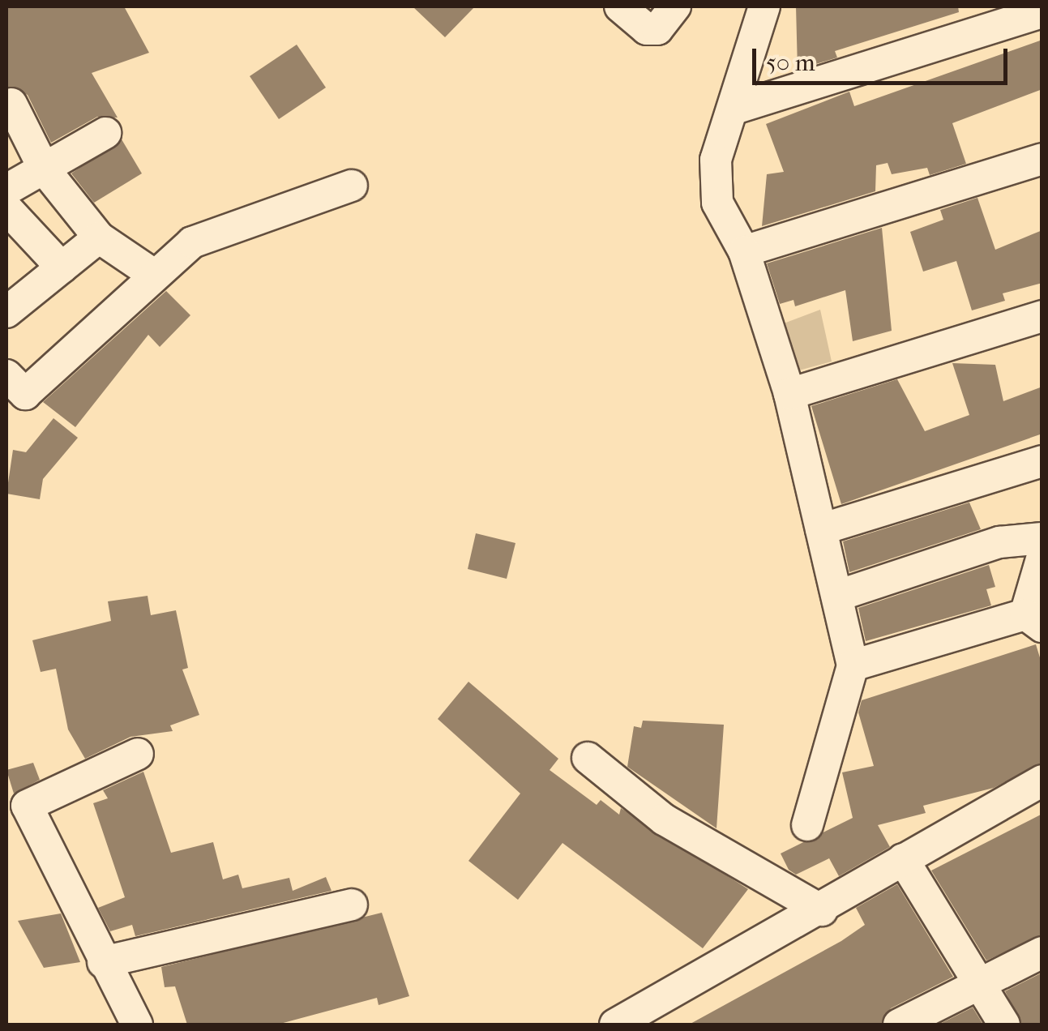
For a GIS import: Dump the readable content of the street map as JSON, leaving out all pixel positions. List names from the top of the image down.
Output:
{
  "scale_bar": "50 m"
}
